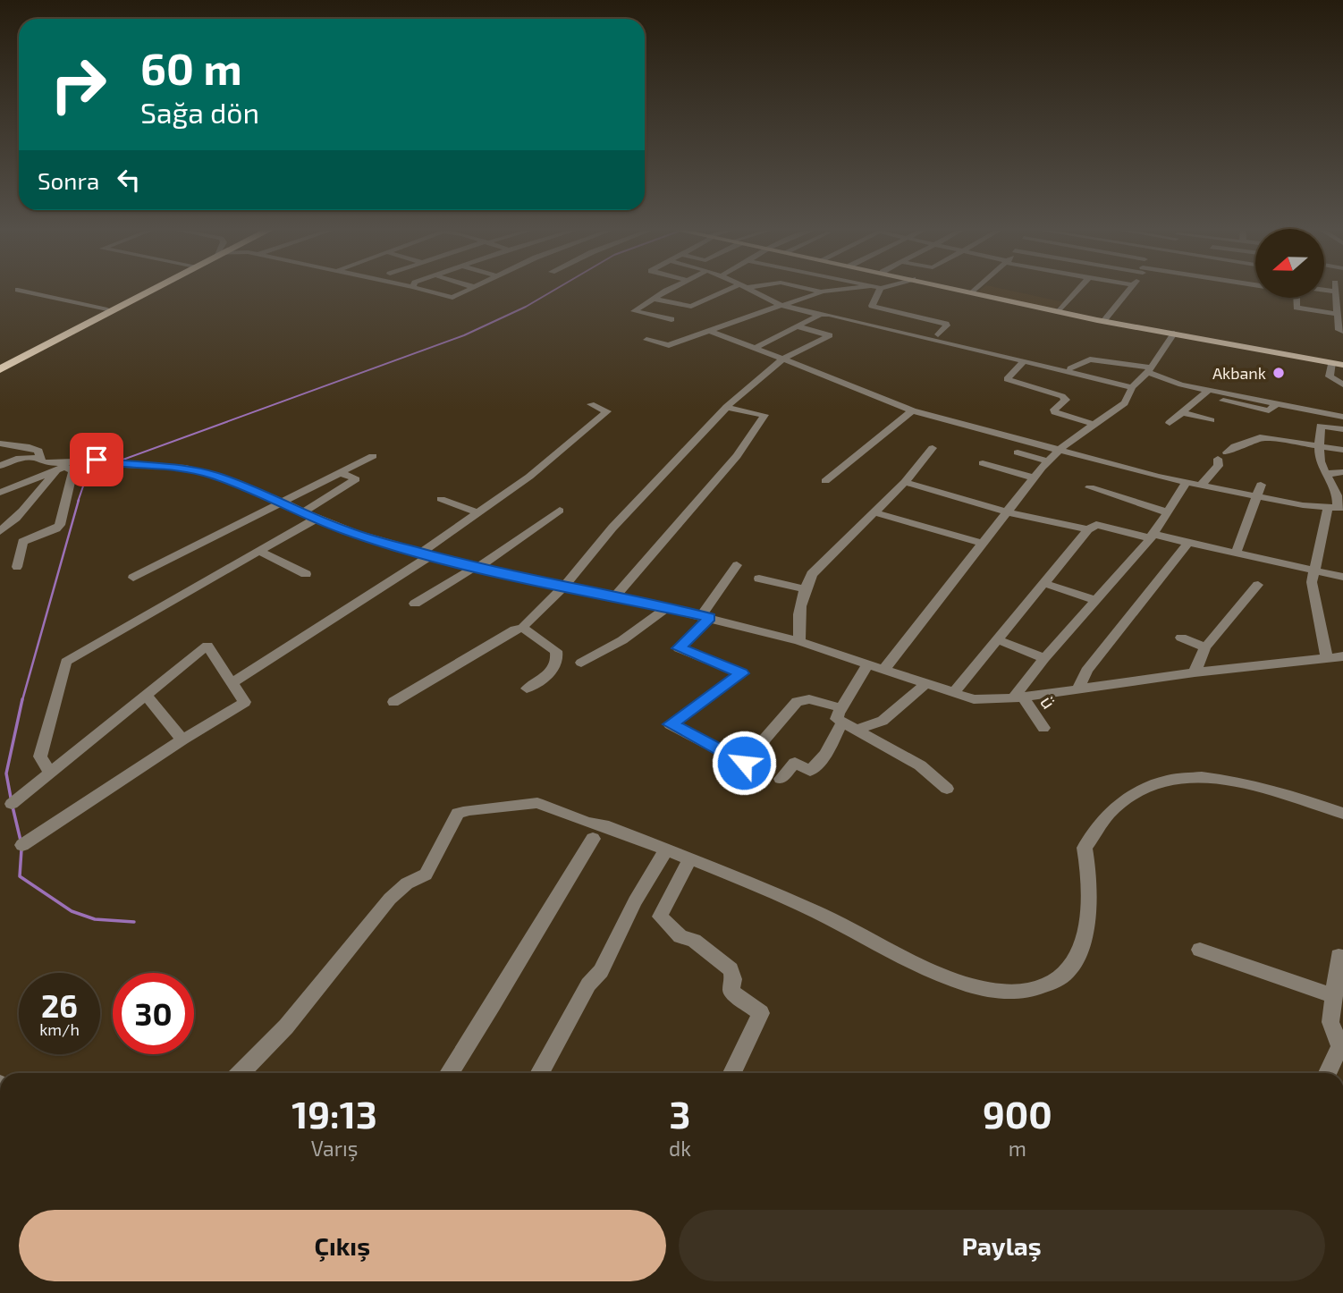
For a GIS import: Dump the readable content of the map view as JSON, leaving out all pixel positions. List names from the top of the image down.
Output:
{
  "streets": {
    "street": ["ü"]
  },
  "places": ["Akbank"],
  "north": "left",
  "page": {
    "turn": ["60 m", "Sağa dön"],
    "then": "Sonra",
    "speed": "26 km/h",
    "limit": "30",
    "eta": [
      "19:13",
      "Varış",
      "3",
      "dk",
      "900",
      "m"
    ],
    "buttons": ["Çıkış", "Paylaş"]
  }
}
